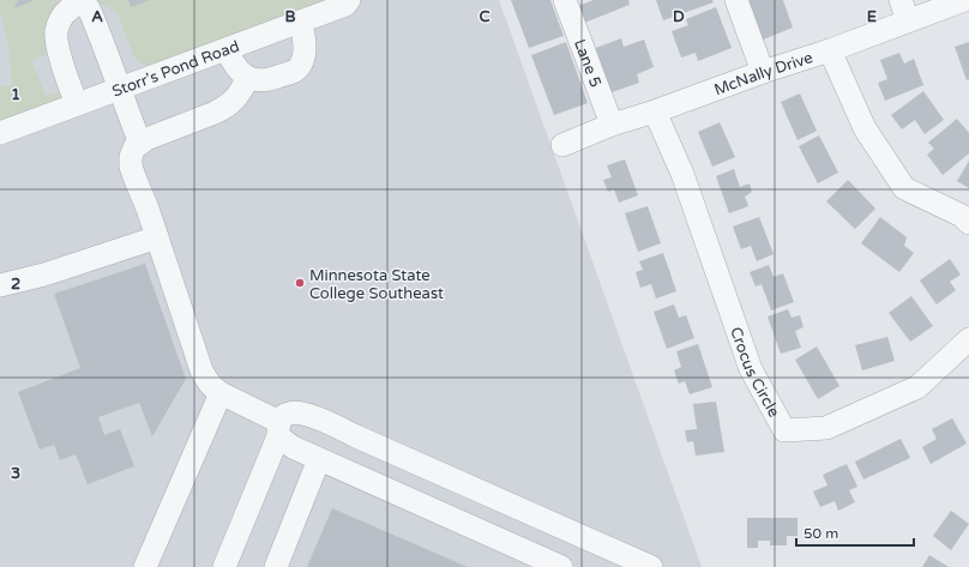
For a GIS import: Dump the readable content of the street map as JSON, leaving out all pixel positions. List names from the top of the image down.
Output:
{
  "streets": {
    "street": [
      "Lane 5",
      "Storr's Pond Road",
      "McNally Drive",
      "Crocus Circle"
    ]
  },
  "crossings": [
    ["Lane 5", "McNally Drive"],
    ["McNally Drive", "Crocus Circle"]
  ],
  "places": ["Minnesota State College Southeast"],
  "scale_bar": "50 m",
  "grid": {
    "columns": [
      "A",
      "B",
      "C",
      "D",
      "E"
    ],
    "rows": ["1", "2", "3"]
  }
}
